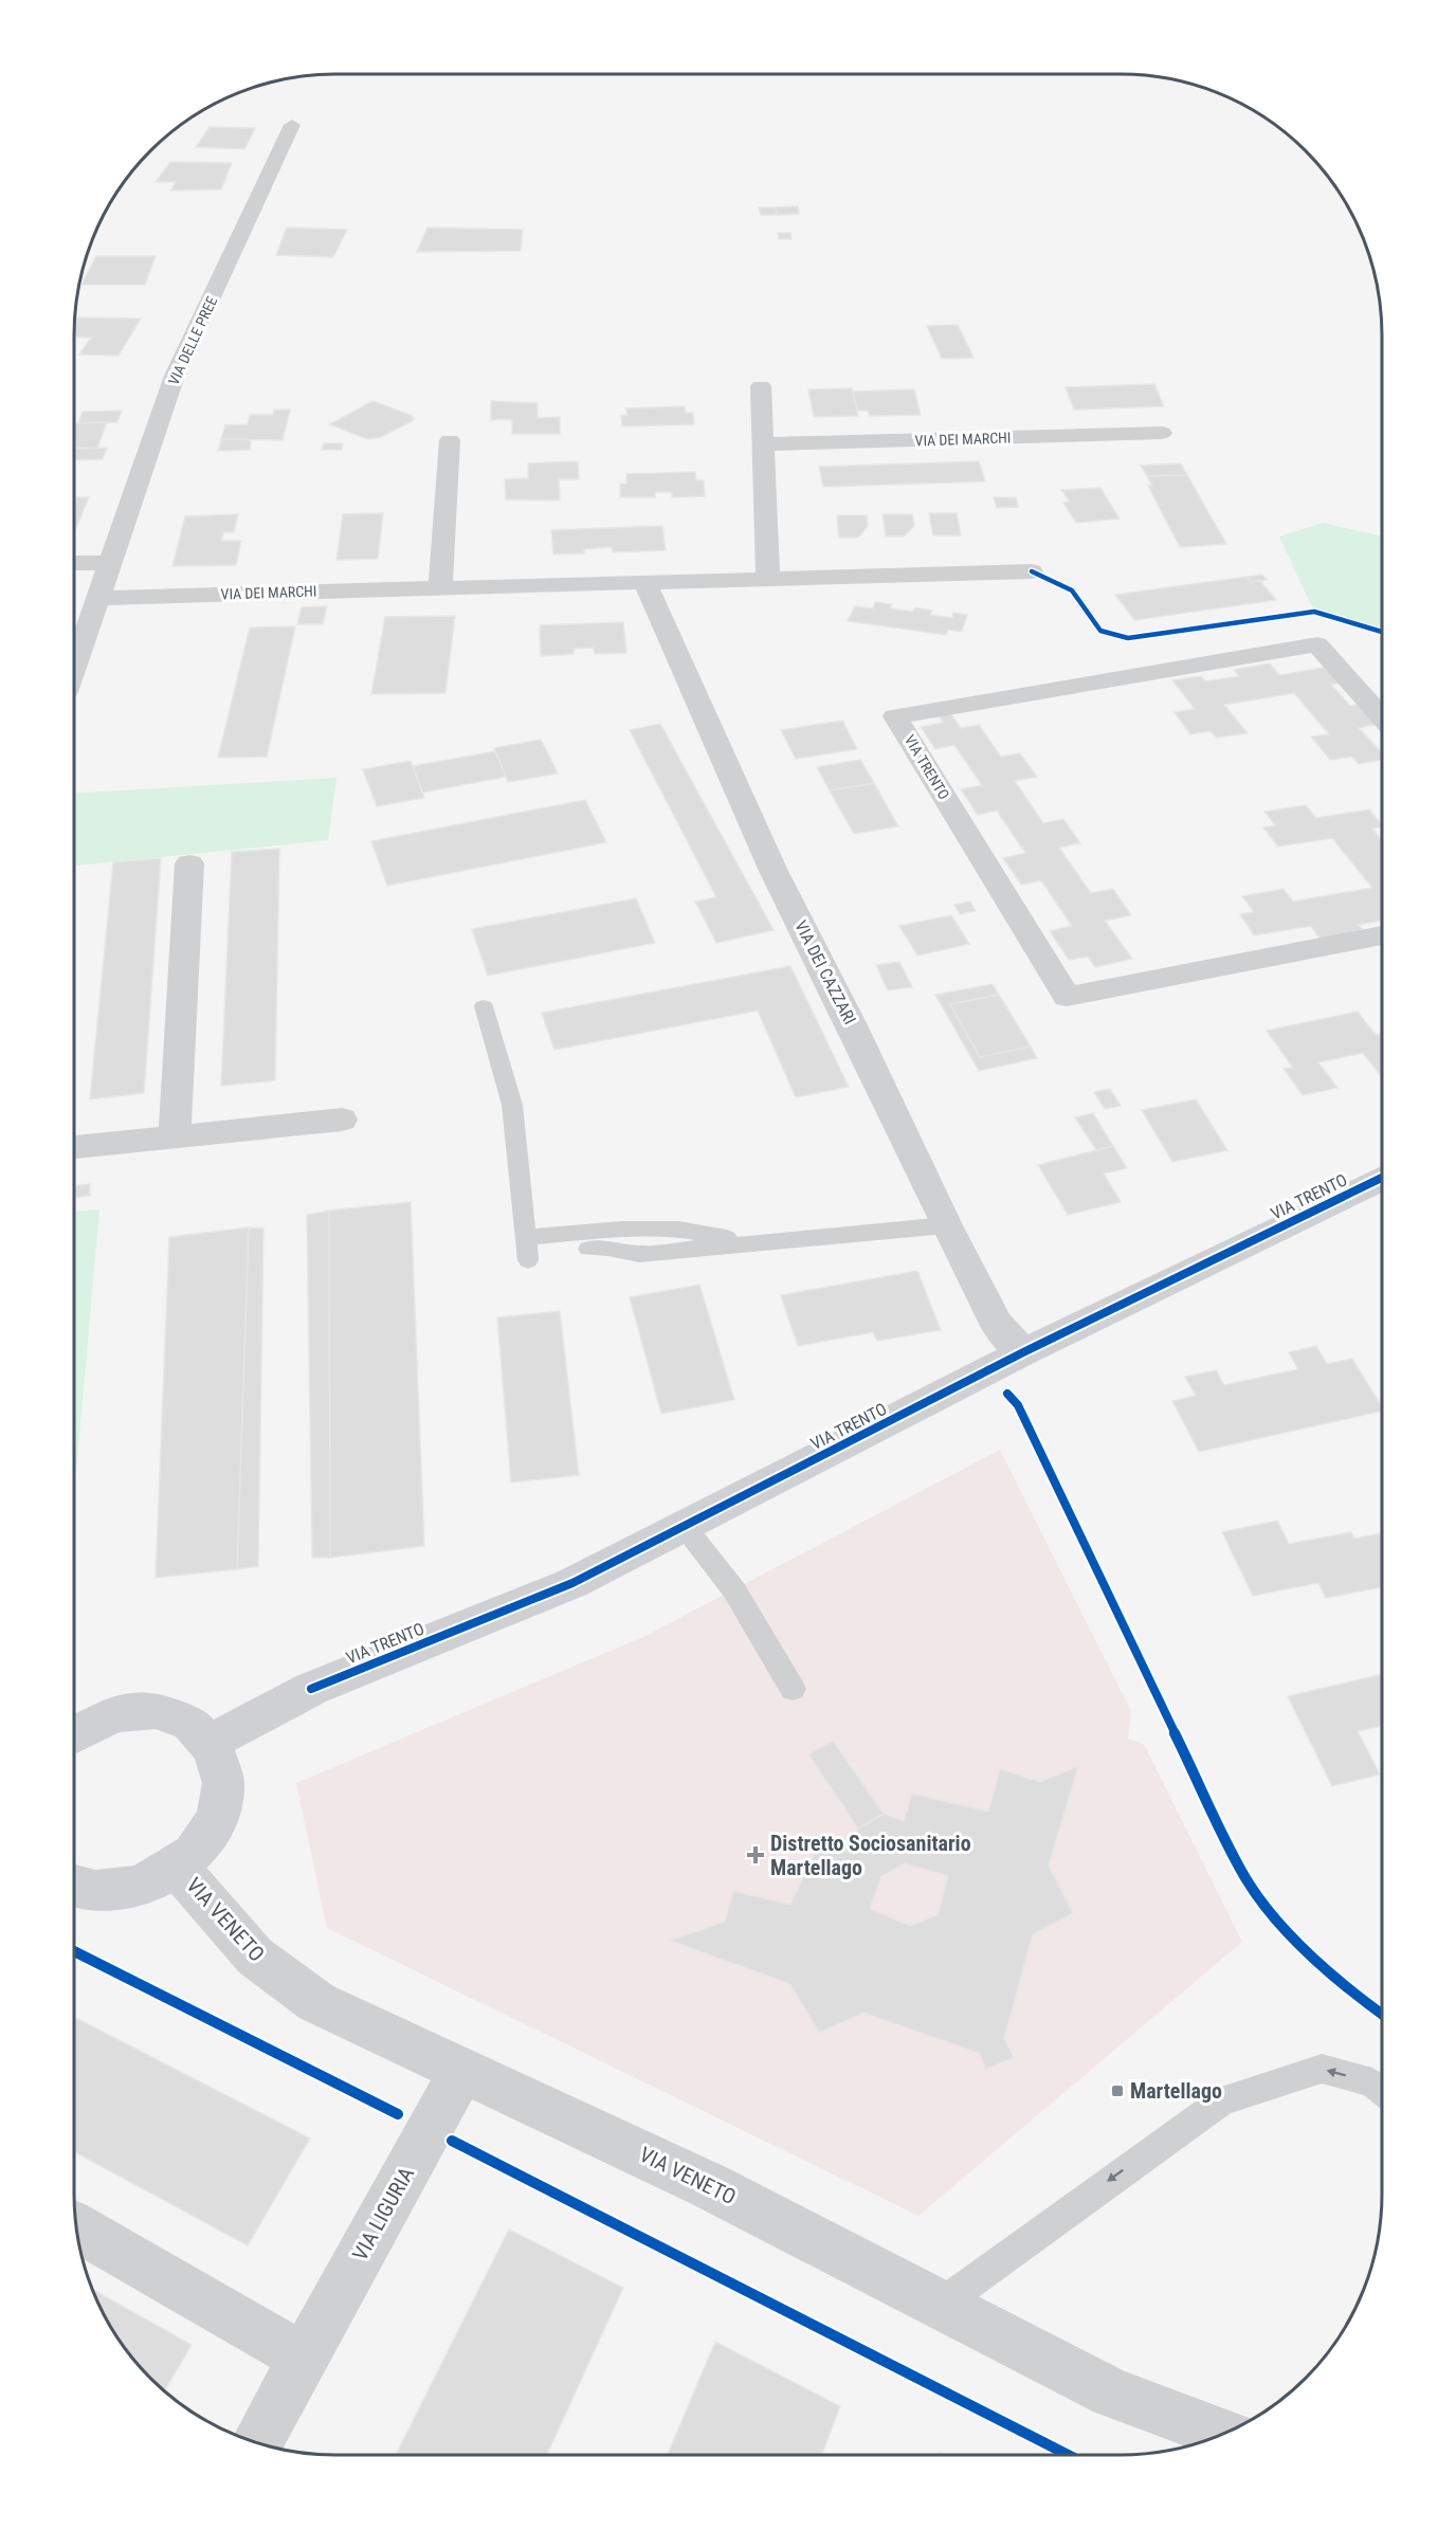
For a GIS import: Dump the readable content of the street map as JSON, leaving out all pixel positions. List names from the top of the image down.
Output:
{
  "streets": {
    "street": [
      "VIA DELLE PREE",
      "VIA DEI MARCHI",
      "VIA TRENTO",
      "VIA DEI CAZZARI",
      "VIA VENETO",
      "VIA LIGURIA"
    ]
  },
  "crossings": [
    ["VIA DELLE PREE", "VIA DEI MARCHI"],
    ["VIA DEI MARCHI", "VIA DEI CAZZARI"],
    ["VIA TRENTO", "VIA DEI CAZZARI"],
    ["VIA VENETO", "VIA LIGURIA"]
  ],
  "places": {
    "health": ["Distretto Sociosanitario Martellago"],
    "transit": ["Martellago"]
  }
}
